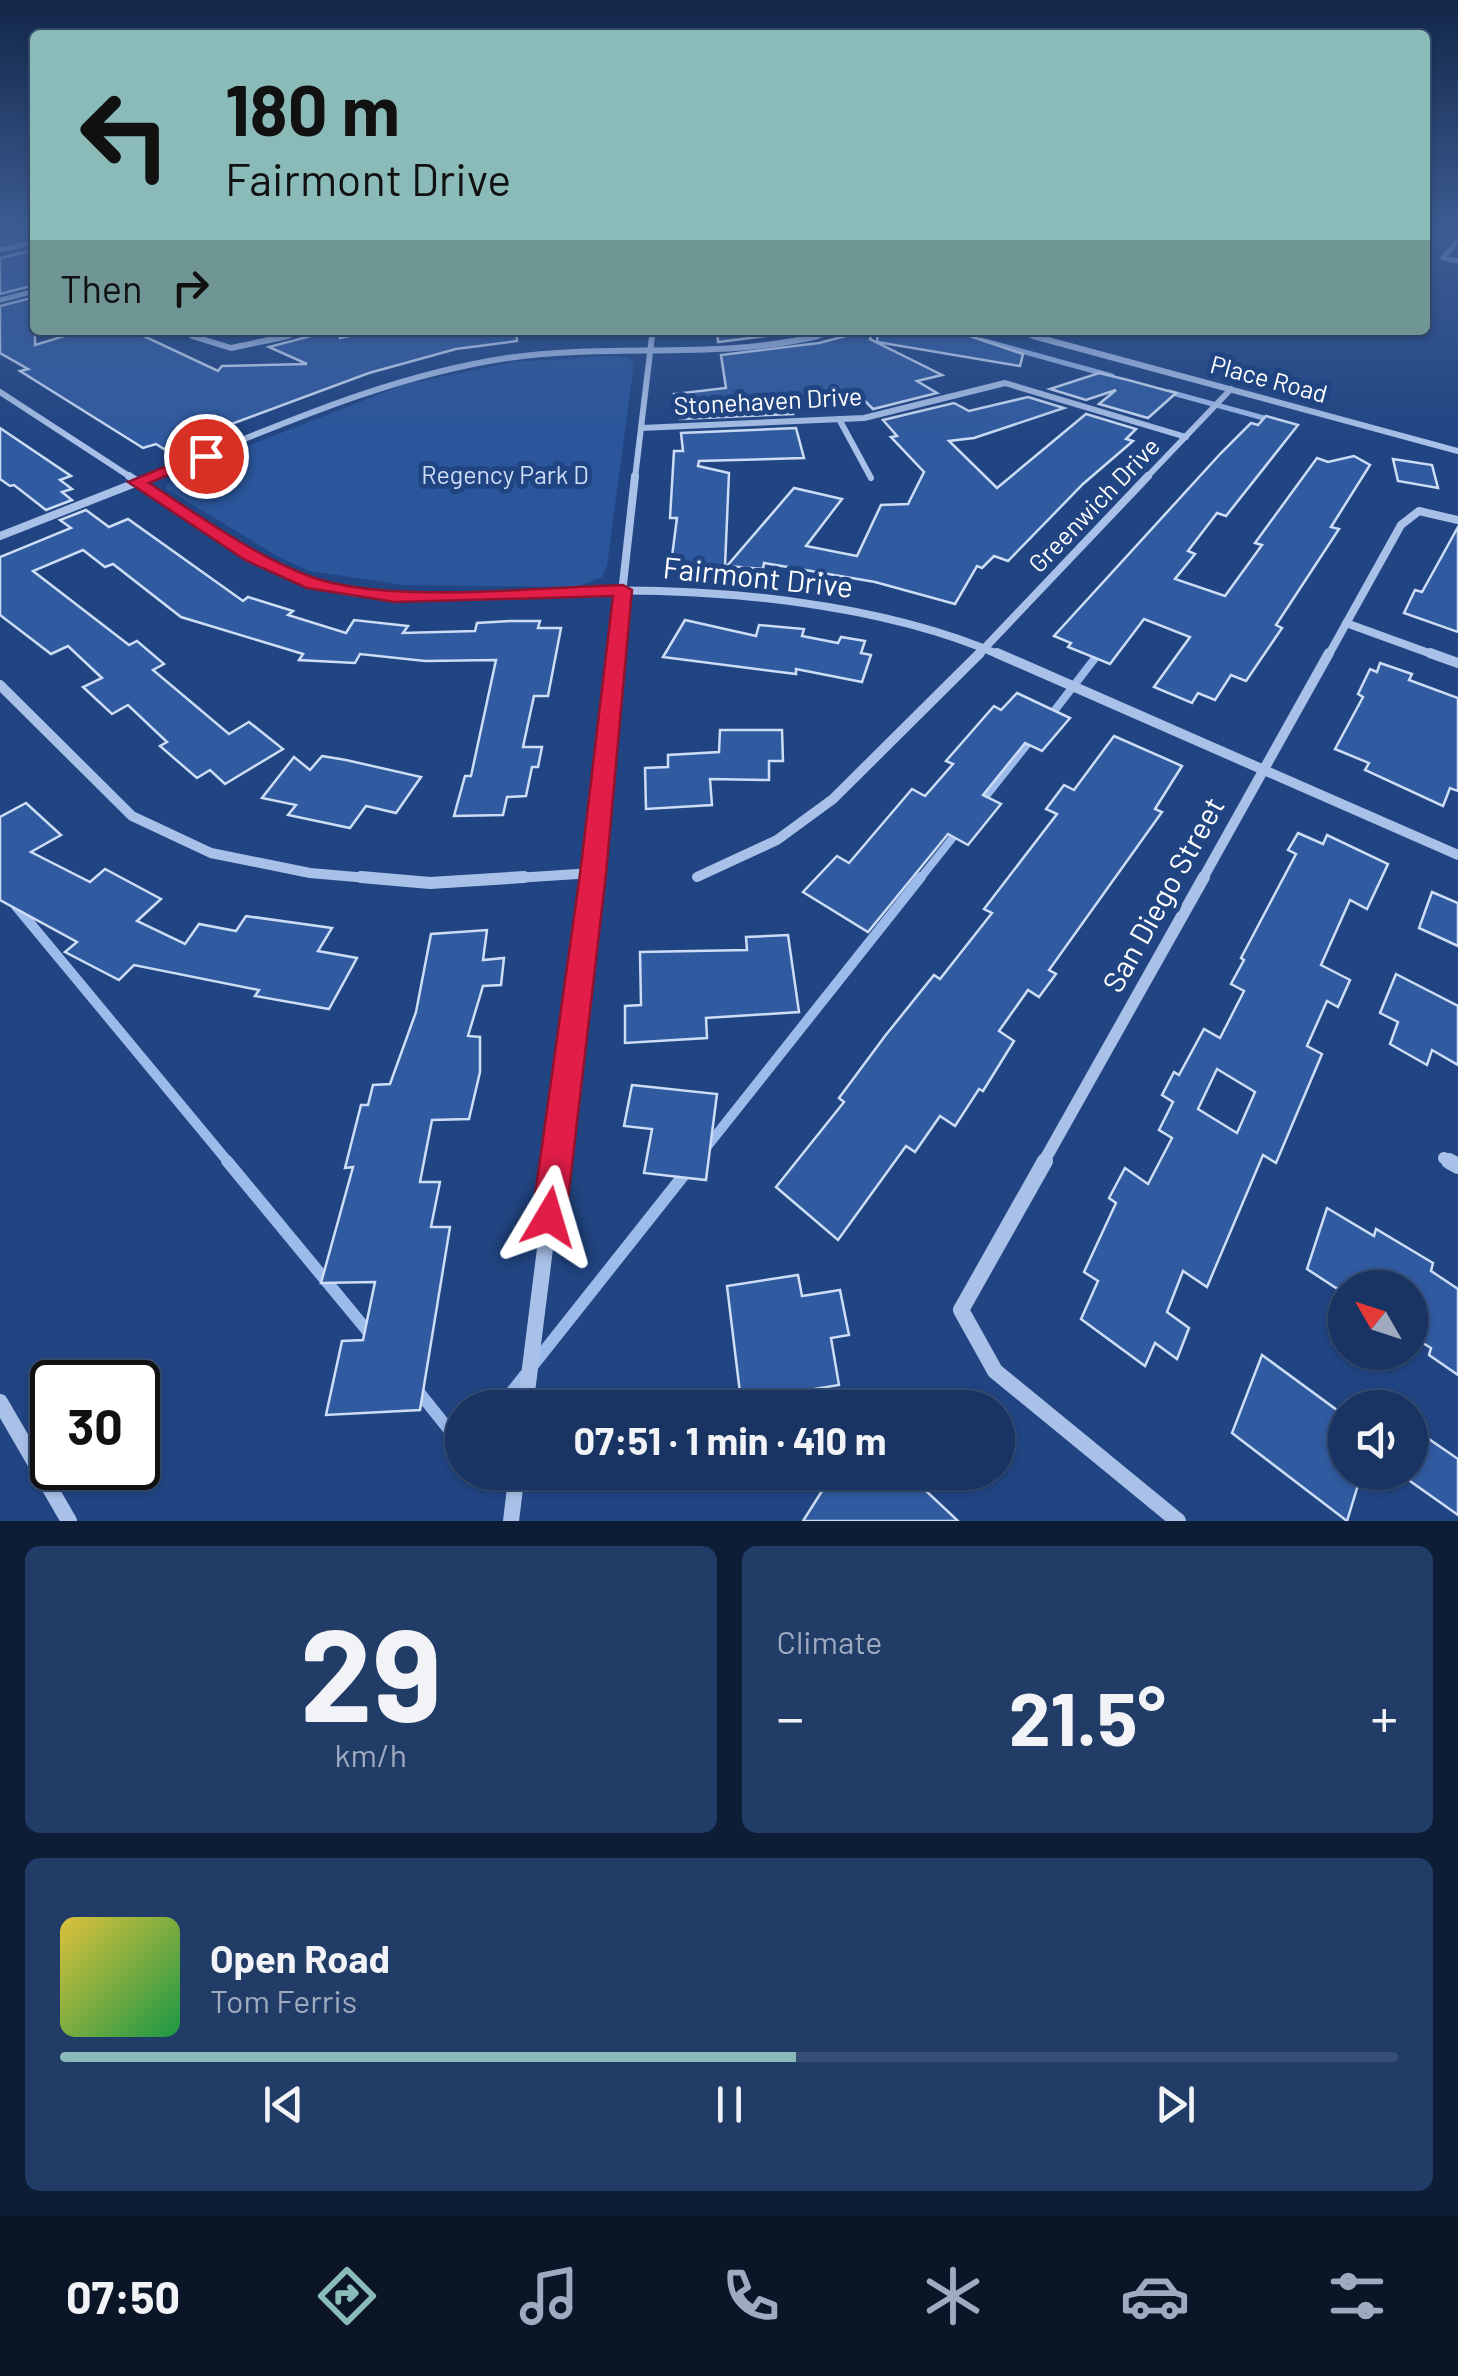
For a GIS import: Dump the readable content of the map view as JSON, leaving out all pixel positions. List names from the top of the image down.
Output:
{
  "streets": {
    "street": [
      "Place Road",
      "Stonehaven Drive",
      "Greenwich Drive",
      "Fairmont Drive",
      "San Diego Street"
    ]
  },
  "crossings": [
    ["Place Road", "Greenwich Drive"],
    ["Stonehaven Drive", "Greenwich Drive"],
    ["Greenwich Drive", "Fairmont Drive"],
    ["Fairmont Drive", "San Diego Street"]
  ],
  "parks": ["Regency Park D"],
  "north": "top left",
  "page": {
    "turn": ["180 m", "Fairmont Drive"],
    "then": "Then",
    "limit": "30",
    "trip": "07:51 · 1 min · 410 m",
    "tile": [
      ["29", "km/h"],
      "Climate"
    ],
    "heat": ["−", "21.5°", "+"],
    "song": ["Open Road", "Tom Ferris"],
    "tabs": "07:50"
  }
}
